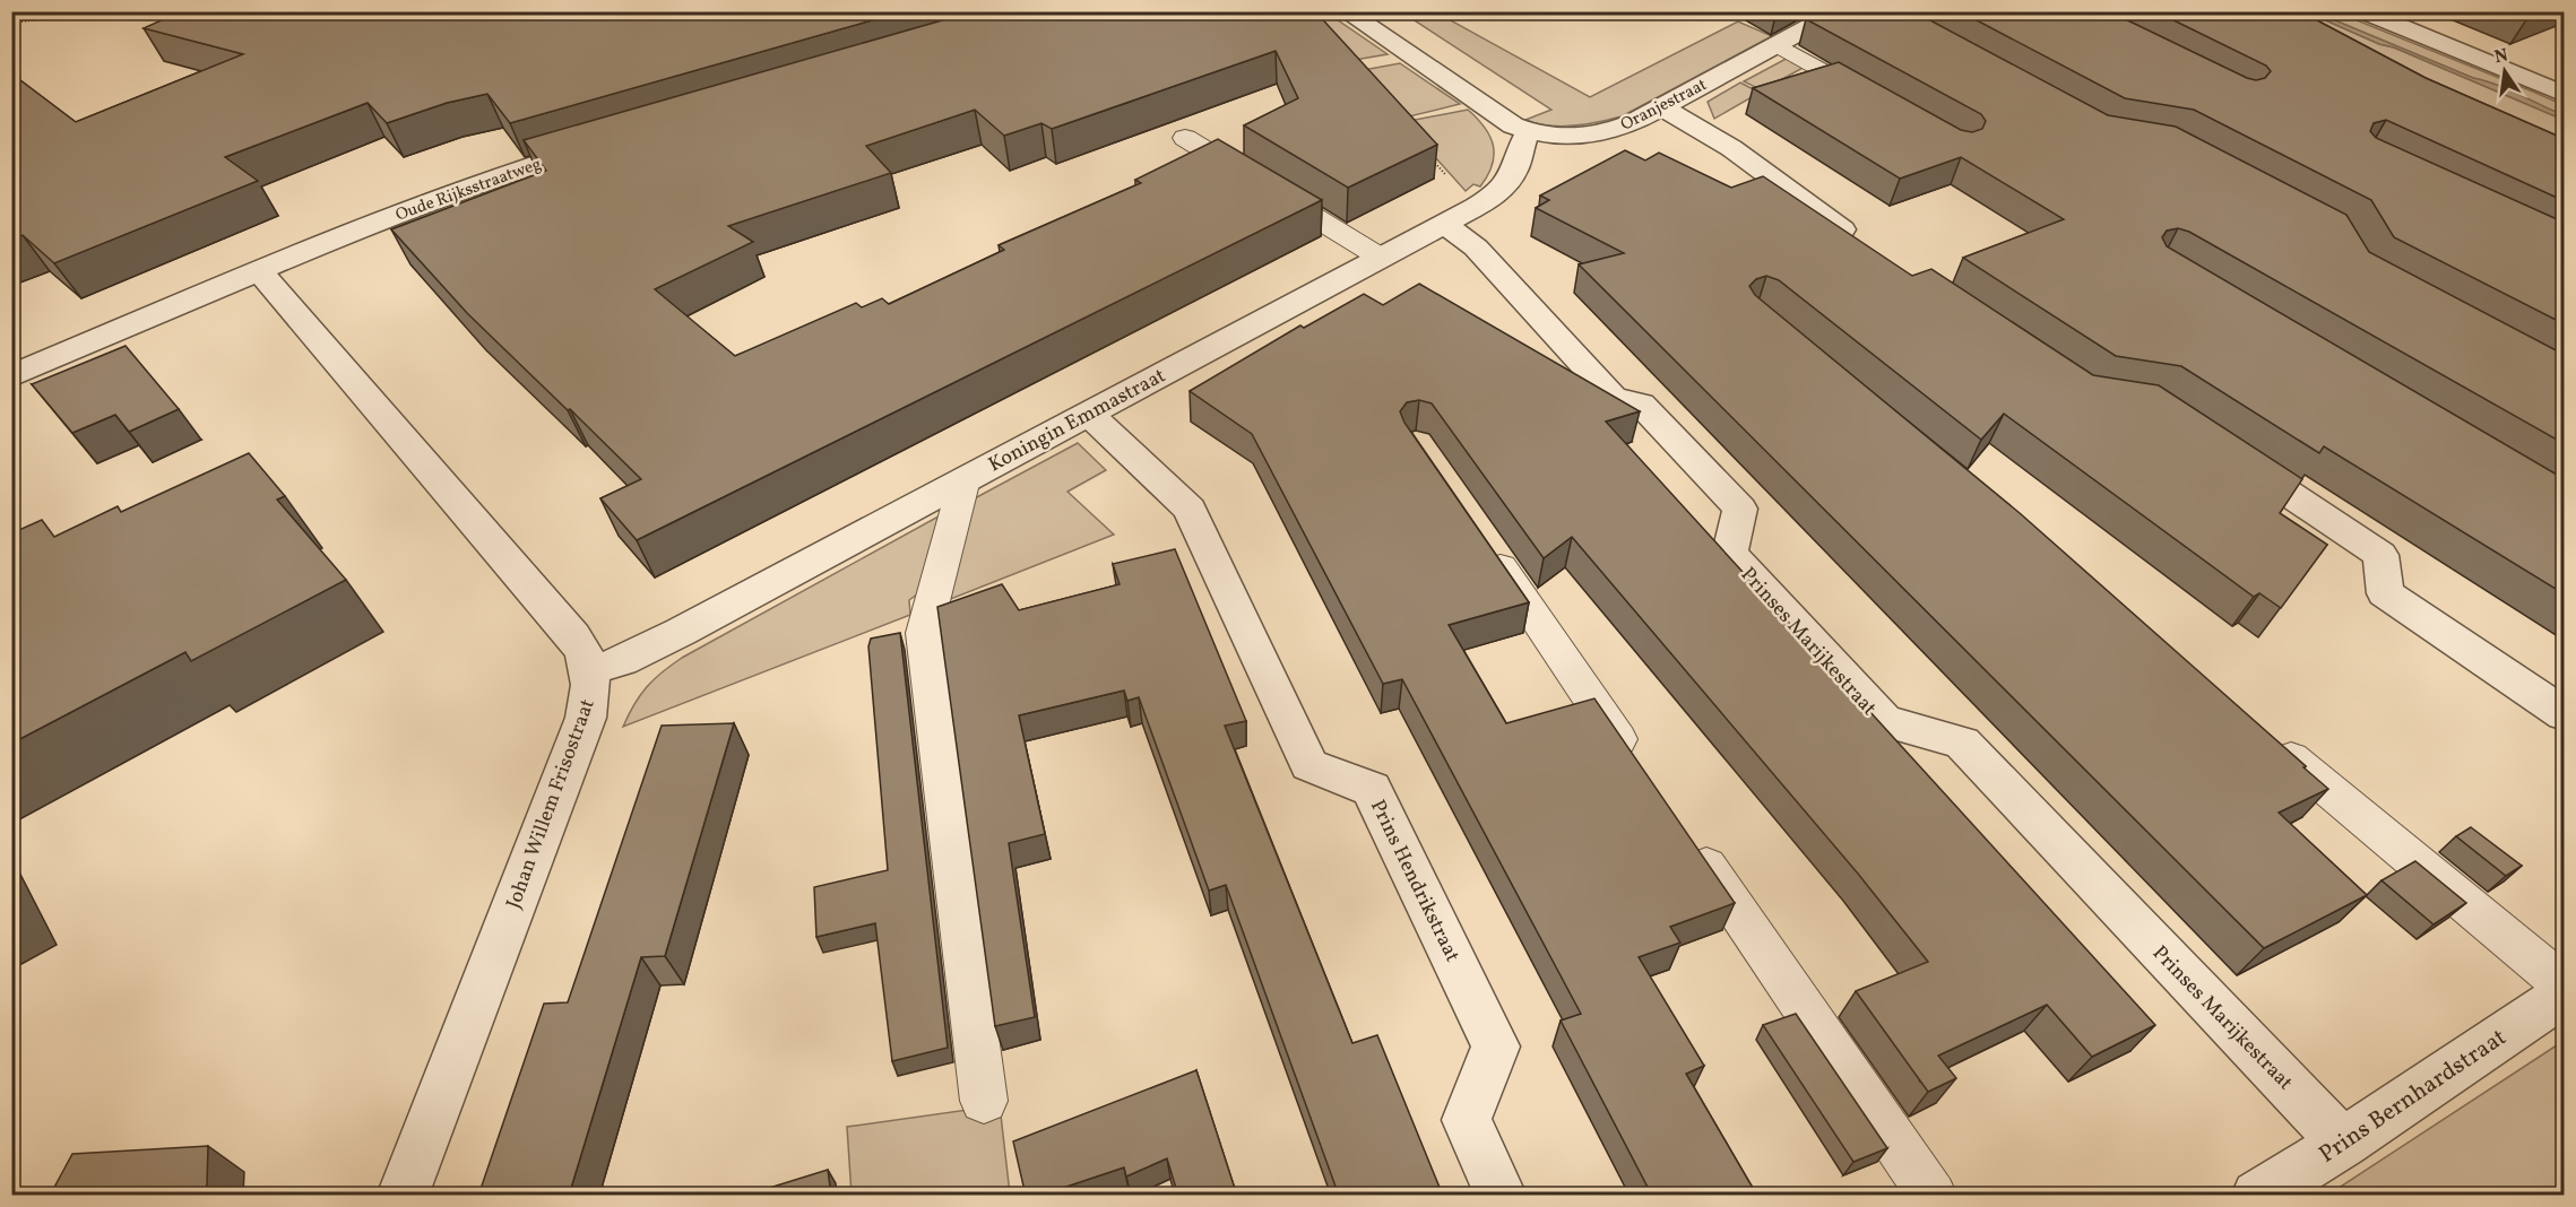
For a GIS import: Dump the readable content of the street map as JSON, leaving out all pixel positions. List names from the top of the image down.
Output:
{
  "streets": {
    "street": [
      "Oranjestraat",
      "Oude Rijksstraatweg",
      "Koningin Emmastraat",
      "Prinses Marijkestraat",
      "Johan Willem Frisostraat",
      "Prins Hendrikstraat",
      "Prins Bernhardstraat"
    ]
  },
  "crossings": [
    ["Oranjestraat", "Koningin Emmastraat"],
    ["Oude Rijksstraatweg", "Johan Willem Frisostraat"],
    ["Koningin Emmastraat", "Prinses Marijkestraat"],
    ["Koningin Emmastraat", "Johan Willem Frisostraat"],
    ["Koningin Emmastraat", "Prins Hendrikstraat"],
    ["Prinses Marijkestraat", "Prins Bernhardstraat"]
  ],
  "north": "top"
}
